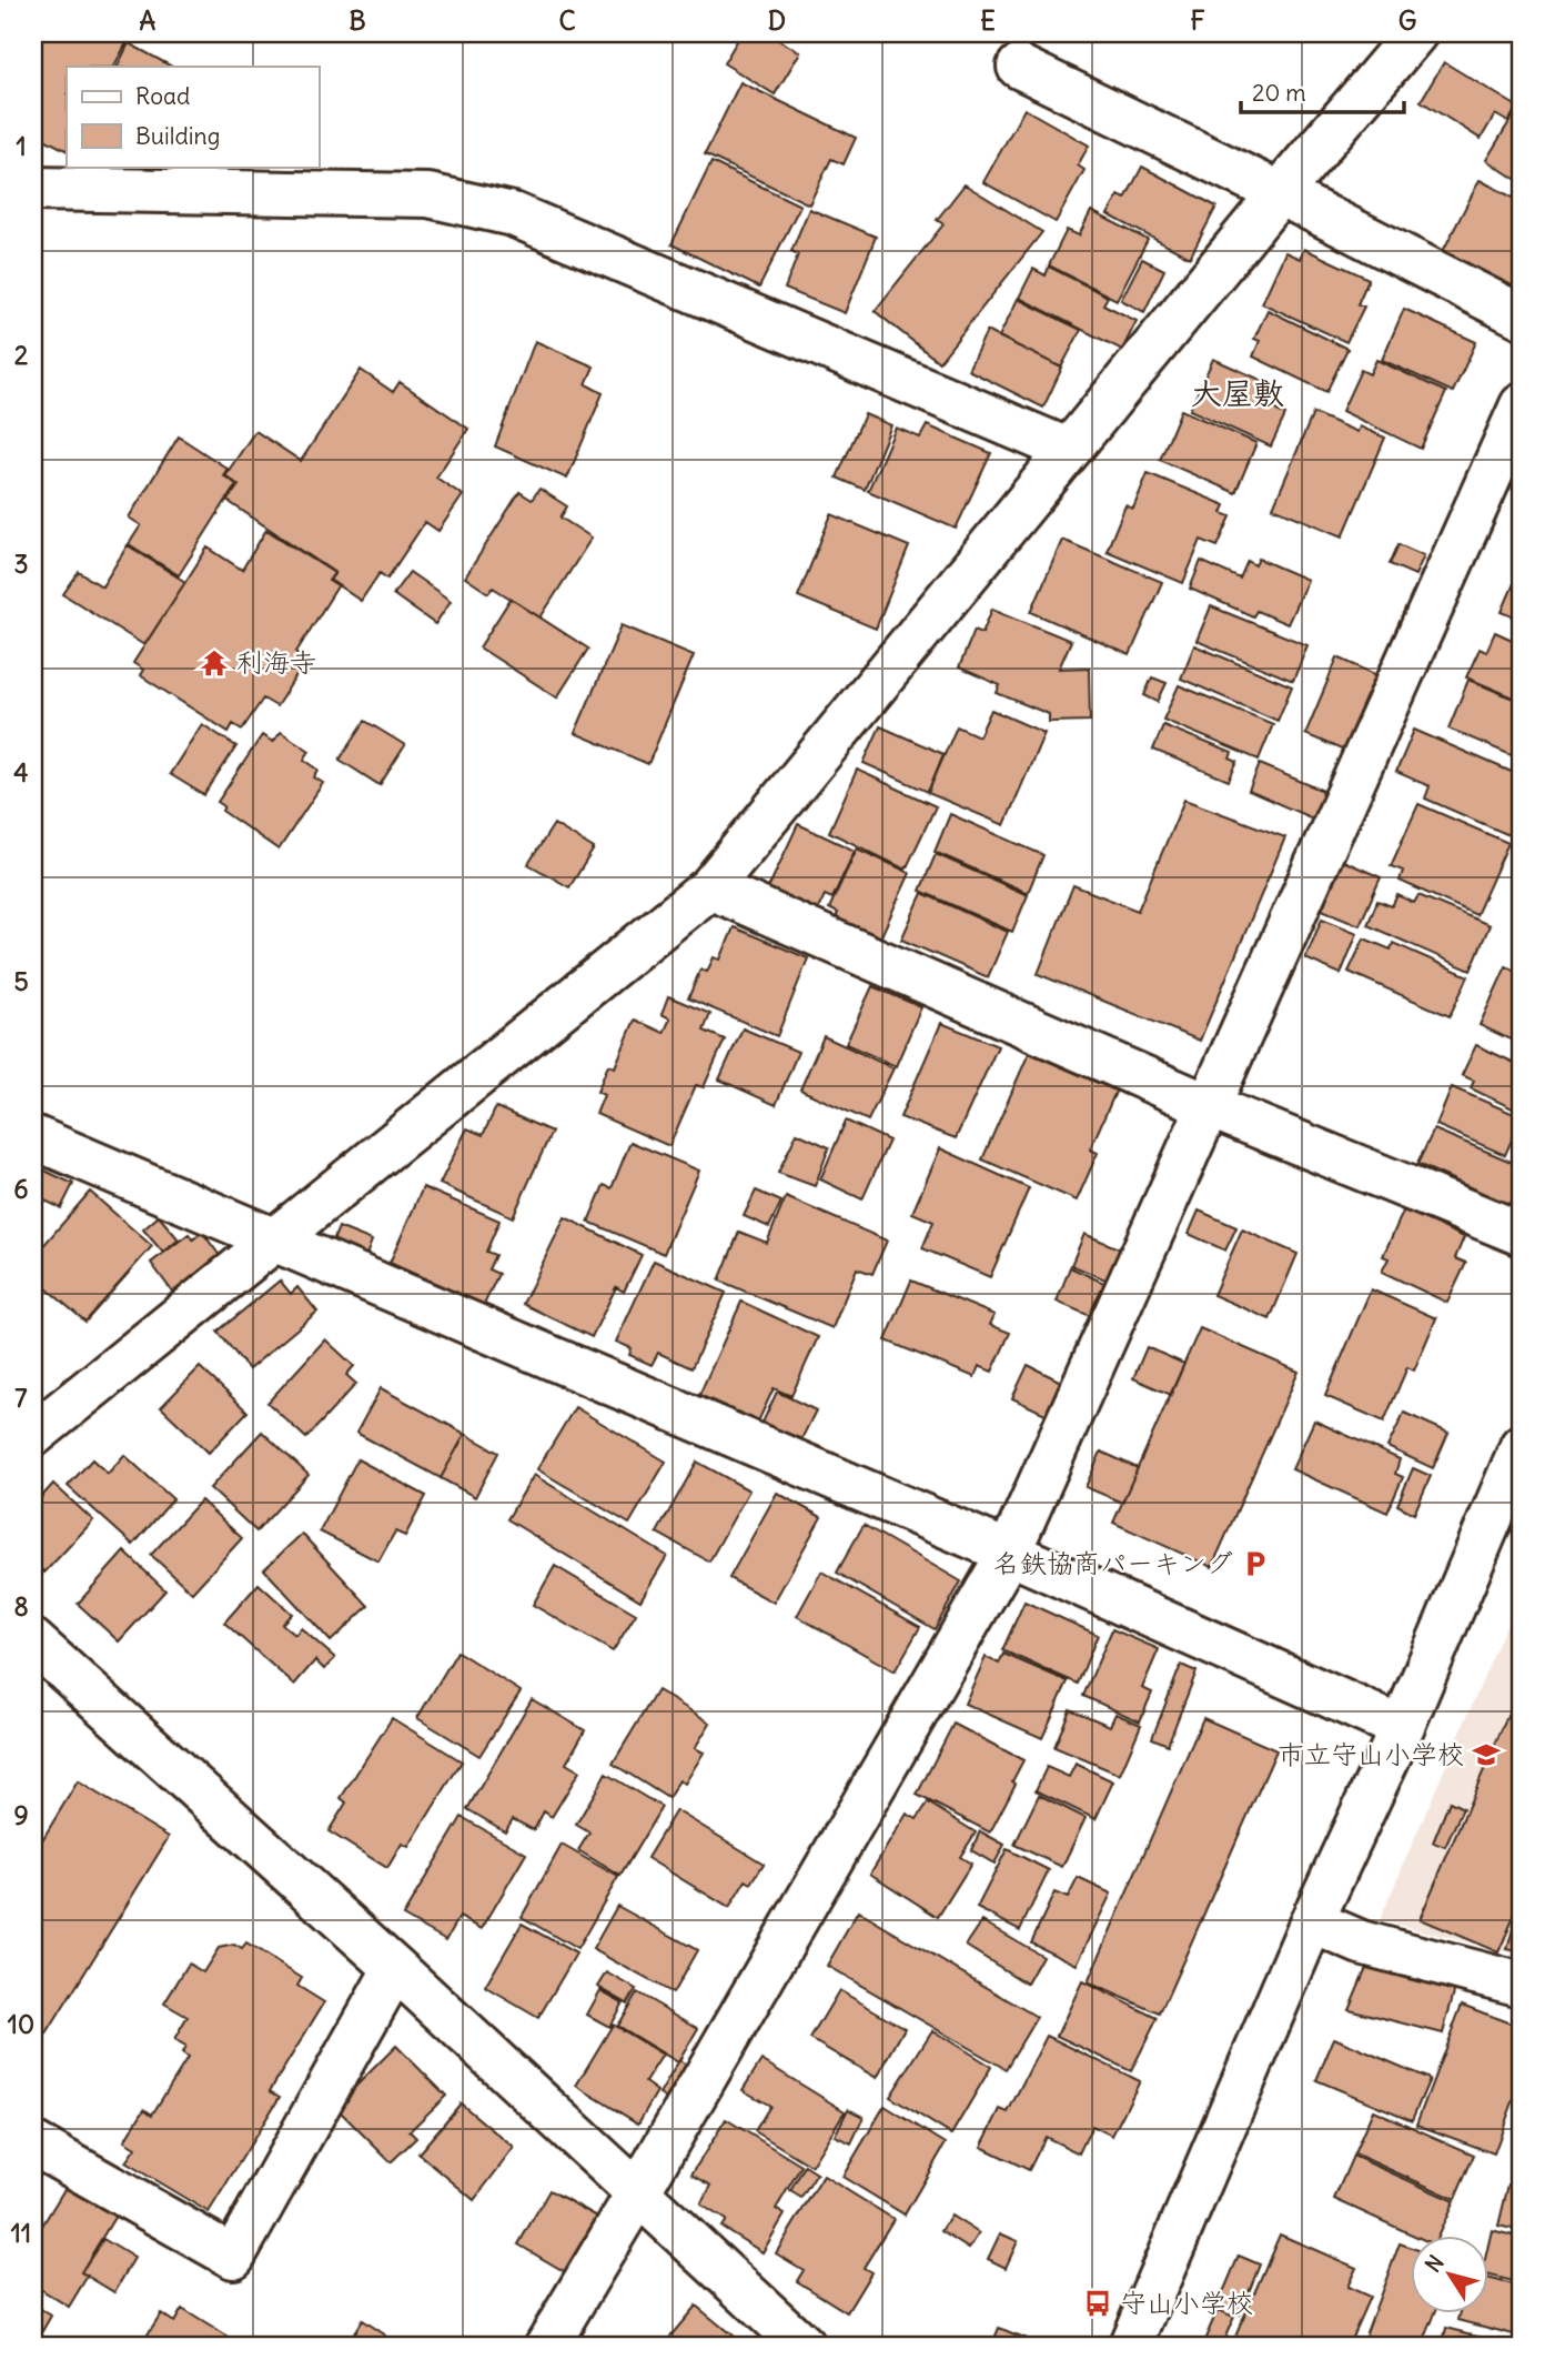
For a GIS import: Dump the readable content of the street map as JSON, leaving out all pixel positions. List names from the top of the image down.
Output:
{
  "districts": ["大屋敷"],
  "places": {
    "temple": ["利海寺"],
    "parking": ["名鉄協商パーキング"],
    "school or university": ["市立守山小学校"],
    "bus stop": ["守山小学校"]
  },
  "legend": ["Road", "Building"],
  "scale_bar": "20 m",
  "north": "top left",
  "grid": {
    "columns": [
      "A",
      "B",
      "C",
      "D",
      "E",
      "F",
      "G"
    ],
    "rows": [
      "1",
      "2",
      "3",
      "4",
      "5",
      "6",
      "7",
      "8",
      "9",
      "10",
      "11"
    ]
  }
}
